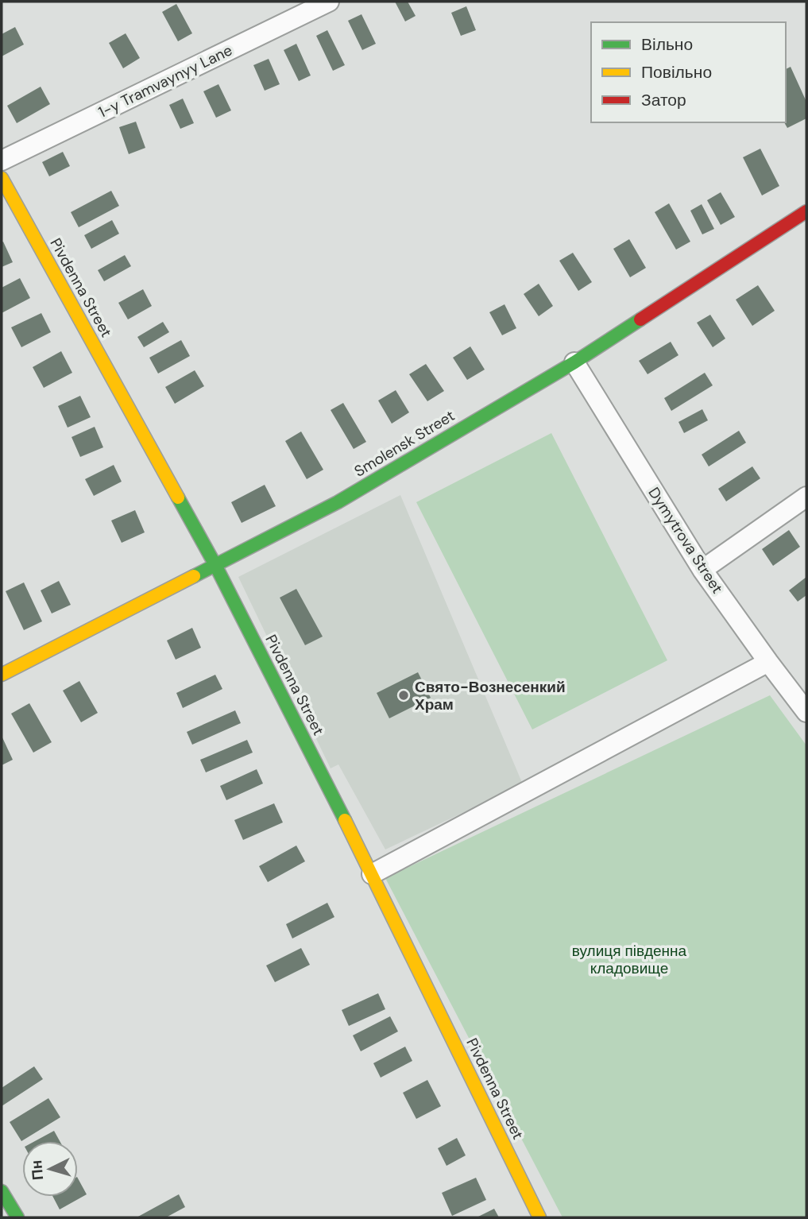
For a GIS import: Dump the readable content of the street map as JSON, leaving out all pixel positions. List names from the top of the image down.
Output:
{
  "streets": {
    "street": [
      "1-y Tramvaynyy Lane",
      "Pivdenna Street",
      "Smolensk Street",
      "Dymytrova Street"
    ]
  },
  "crossings": [
    ["Pivdenna Street", "Smolensk Street"],
    ["Smolensk Street", "Dymytrova Street"]
  ],
  "parks": ["вулиця південна кладовище"],
  "places": ["Свято-Вознесенкий Храм"],
  "legend": ["Вільно", "Повільно", "Затор"],
  "north": "left"
}
